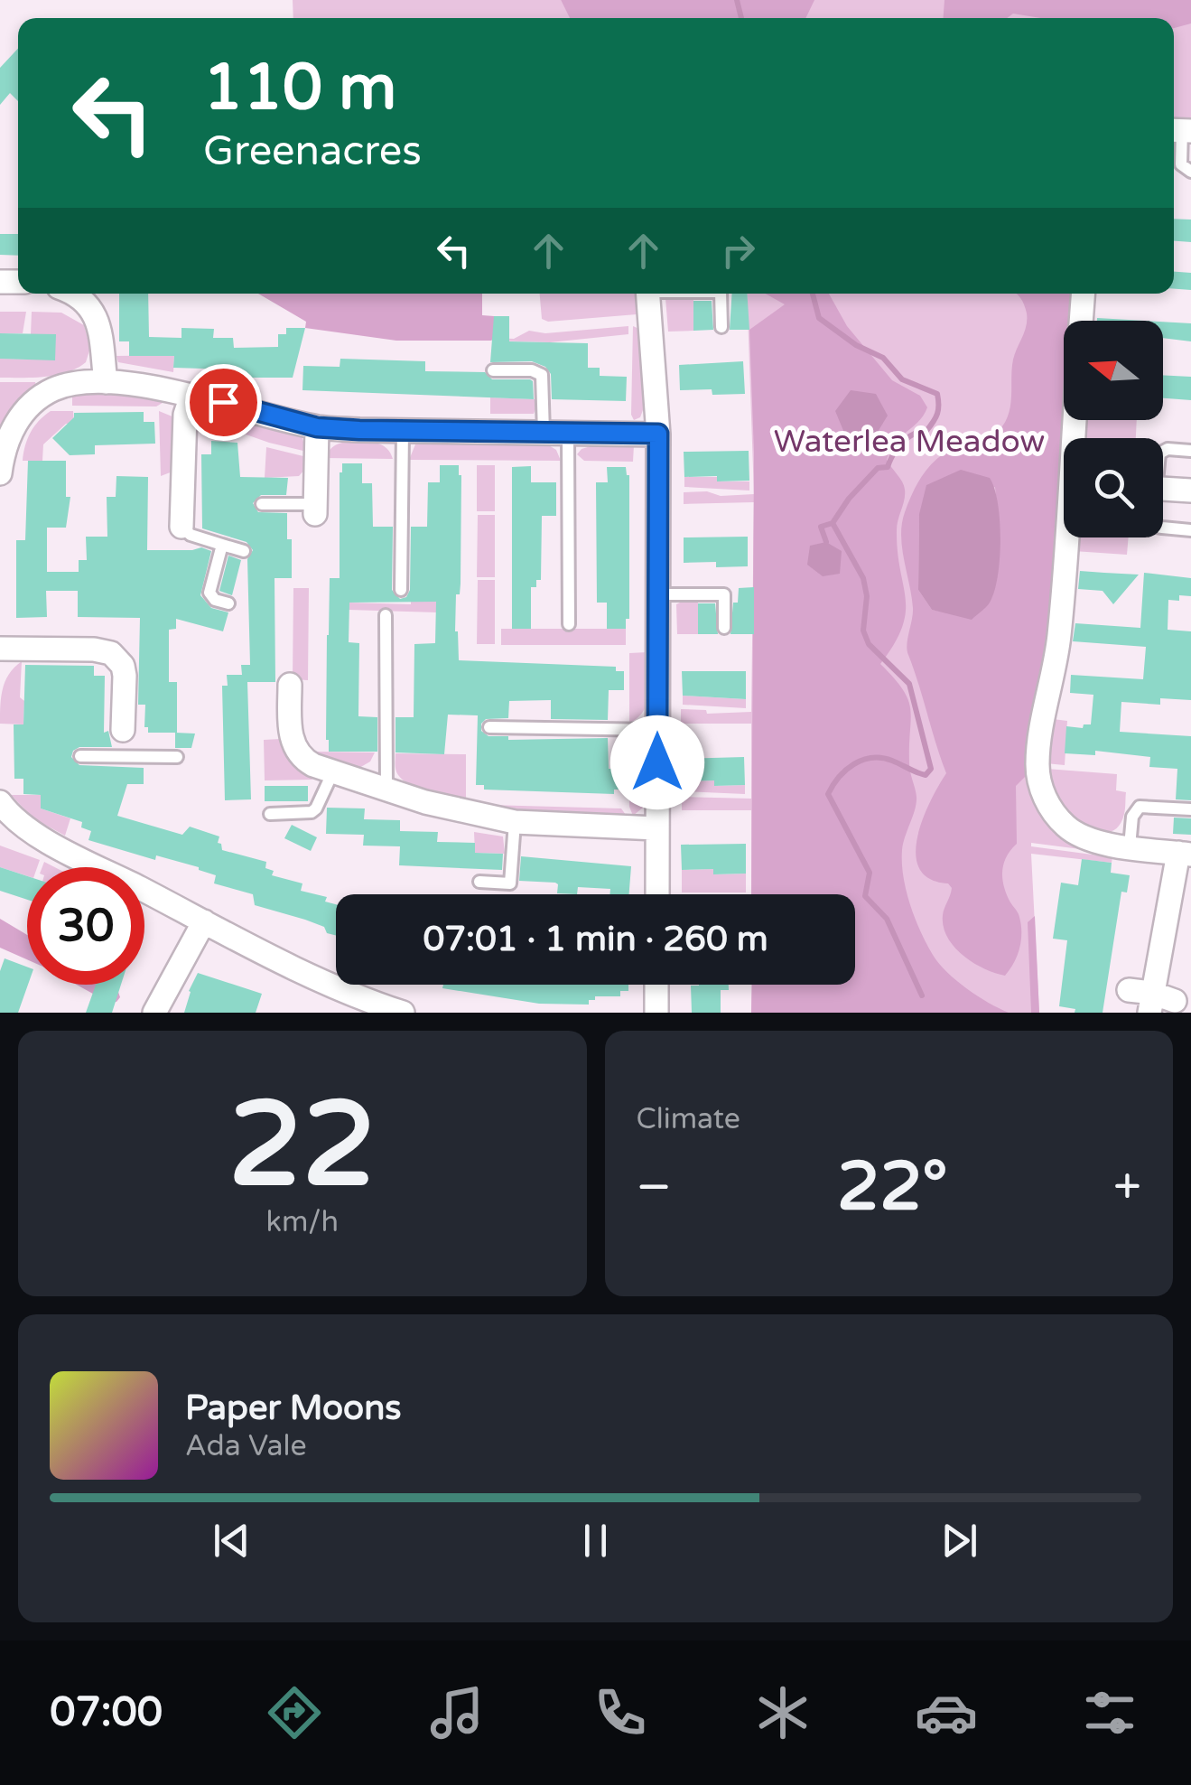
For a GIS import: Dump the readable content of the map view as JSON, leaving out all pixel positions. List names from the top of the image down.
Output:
{
  "parks": ["Waterlea Meadow"],
  "north": "left",
  "page": {
    "turn": ["110 m", "Greenacres"],
    "limit": "30",
    "trip": "07:01 · 1 min · 260 m",
    "tile": [
      ["22", "km/h"],
      "Climate"
    ],
    "heat": ["−", "22°", "+"],
    "song": ["Paper Moons", "Ada Vale"],
    "tabs": "07:00"
  }
}
